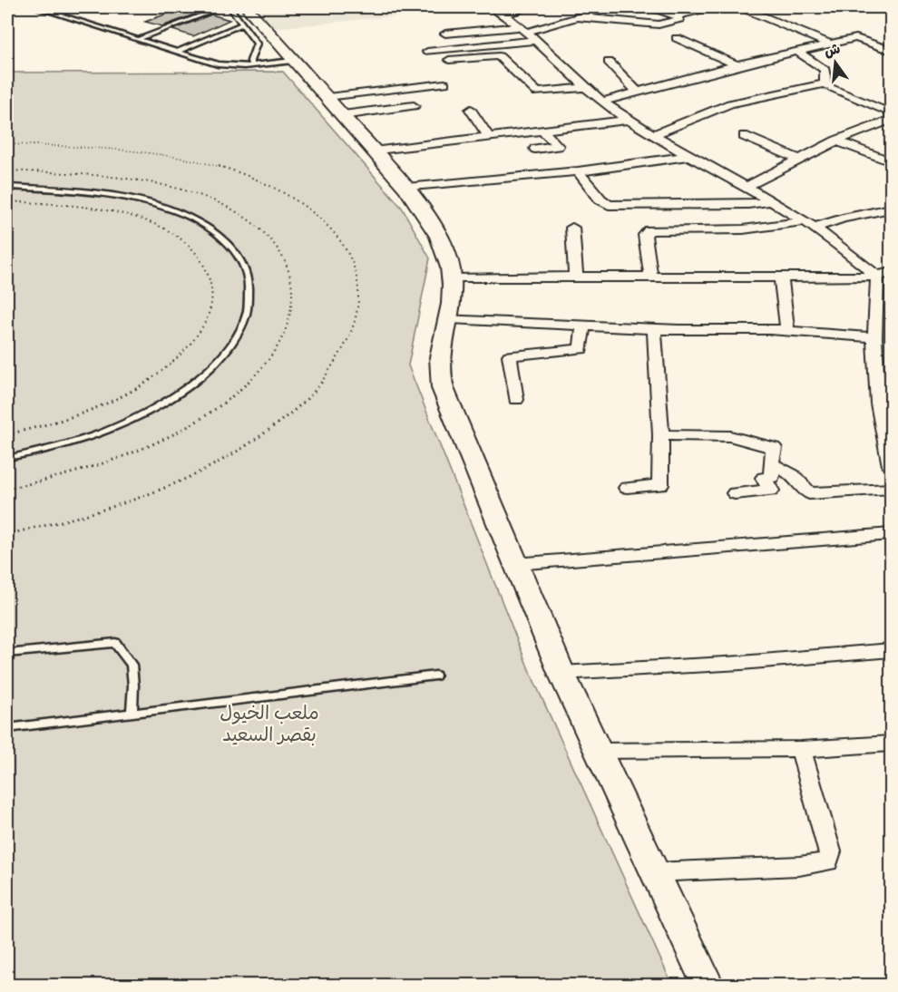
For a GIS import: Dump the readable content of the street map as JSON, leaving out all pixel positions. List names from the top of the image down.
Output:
{
  "parks": ["ملعب الخيول بقصر السعيد"],
  "north": "top"
}
